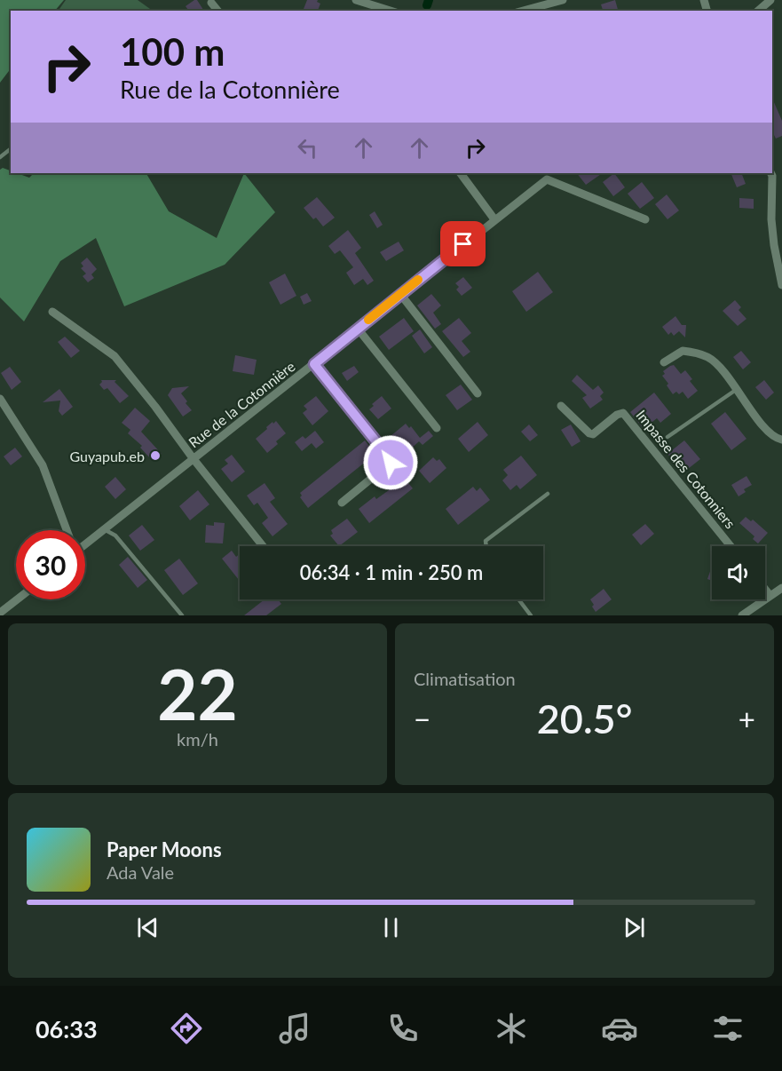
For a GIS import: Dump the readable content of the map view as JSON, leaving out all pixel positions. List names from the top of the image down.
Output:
{
  "streets": {
    "street": ["Rue de la Cotonnière", "Impasse des Cotonniers"]
  },
  "places": ["Guyapub.eb"],
  "page": {
    "turn": ["100 m", "Rue de la Cotonnière"],
    "limit": "30",
    "trip": "06:34 · 1 min · 250 m",
    "tile": [
      ["22", "km/h"],
      "Climatisation"
    ],
    "heat": ["−", "20.5°", "+"],
    "song": ["Paper Moons", "Ada Vale"],
    "tabs": "06:33"
  }
}
